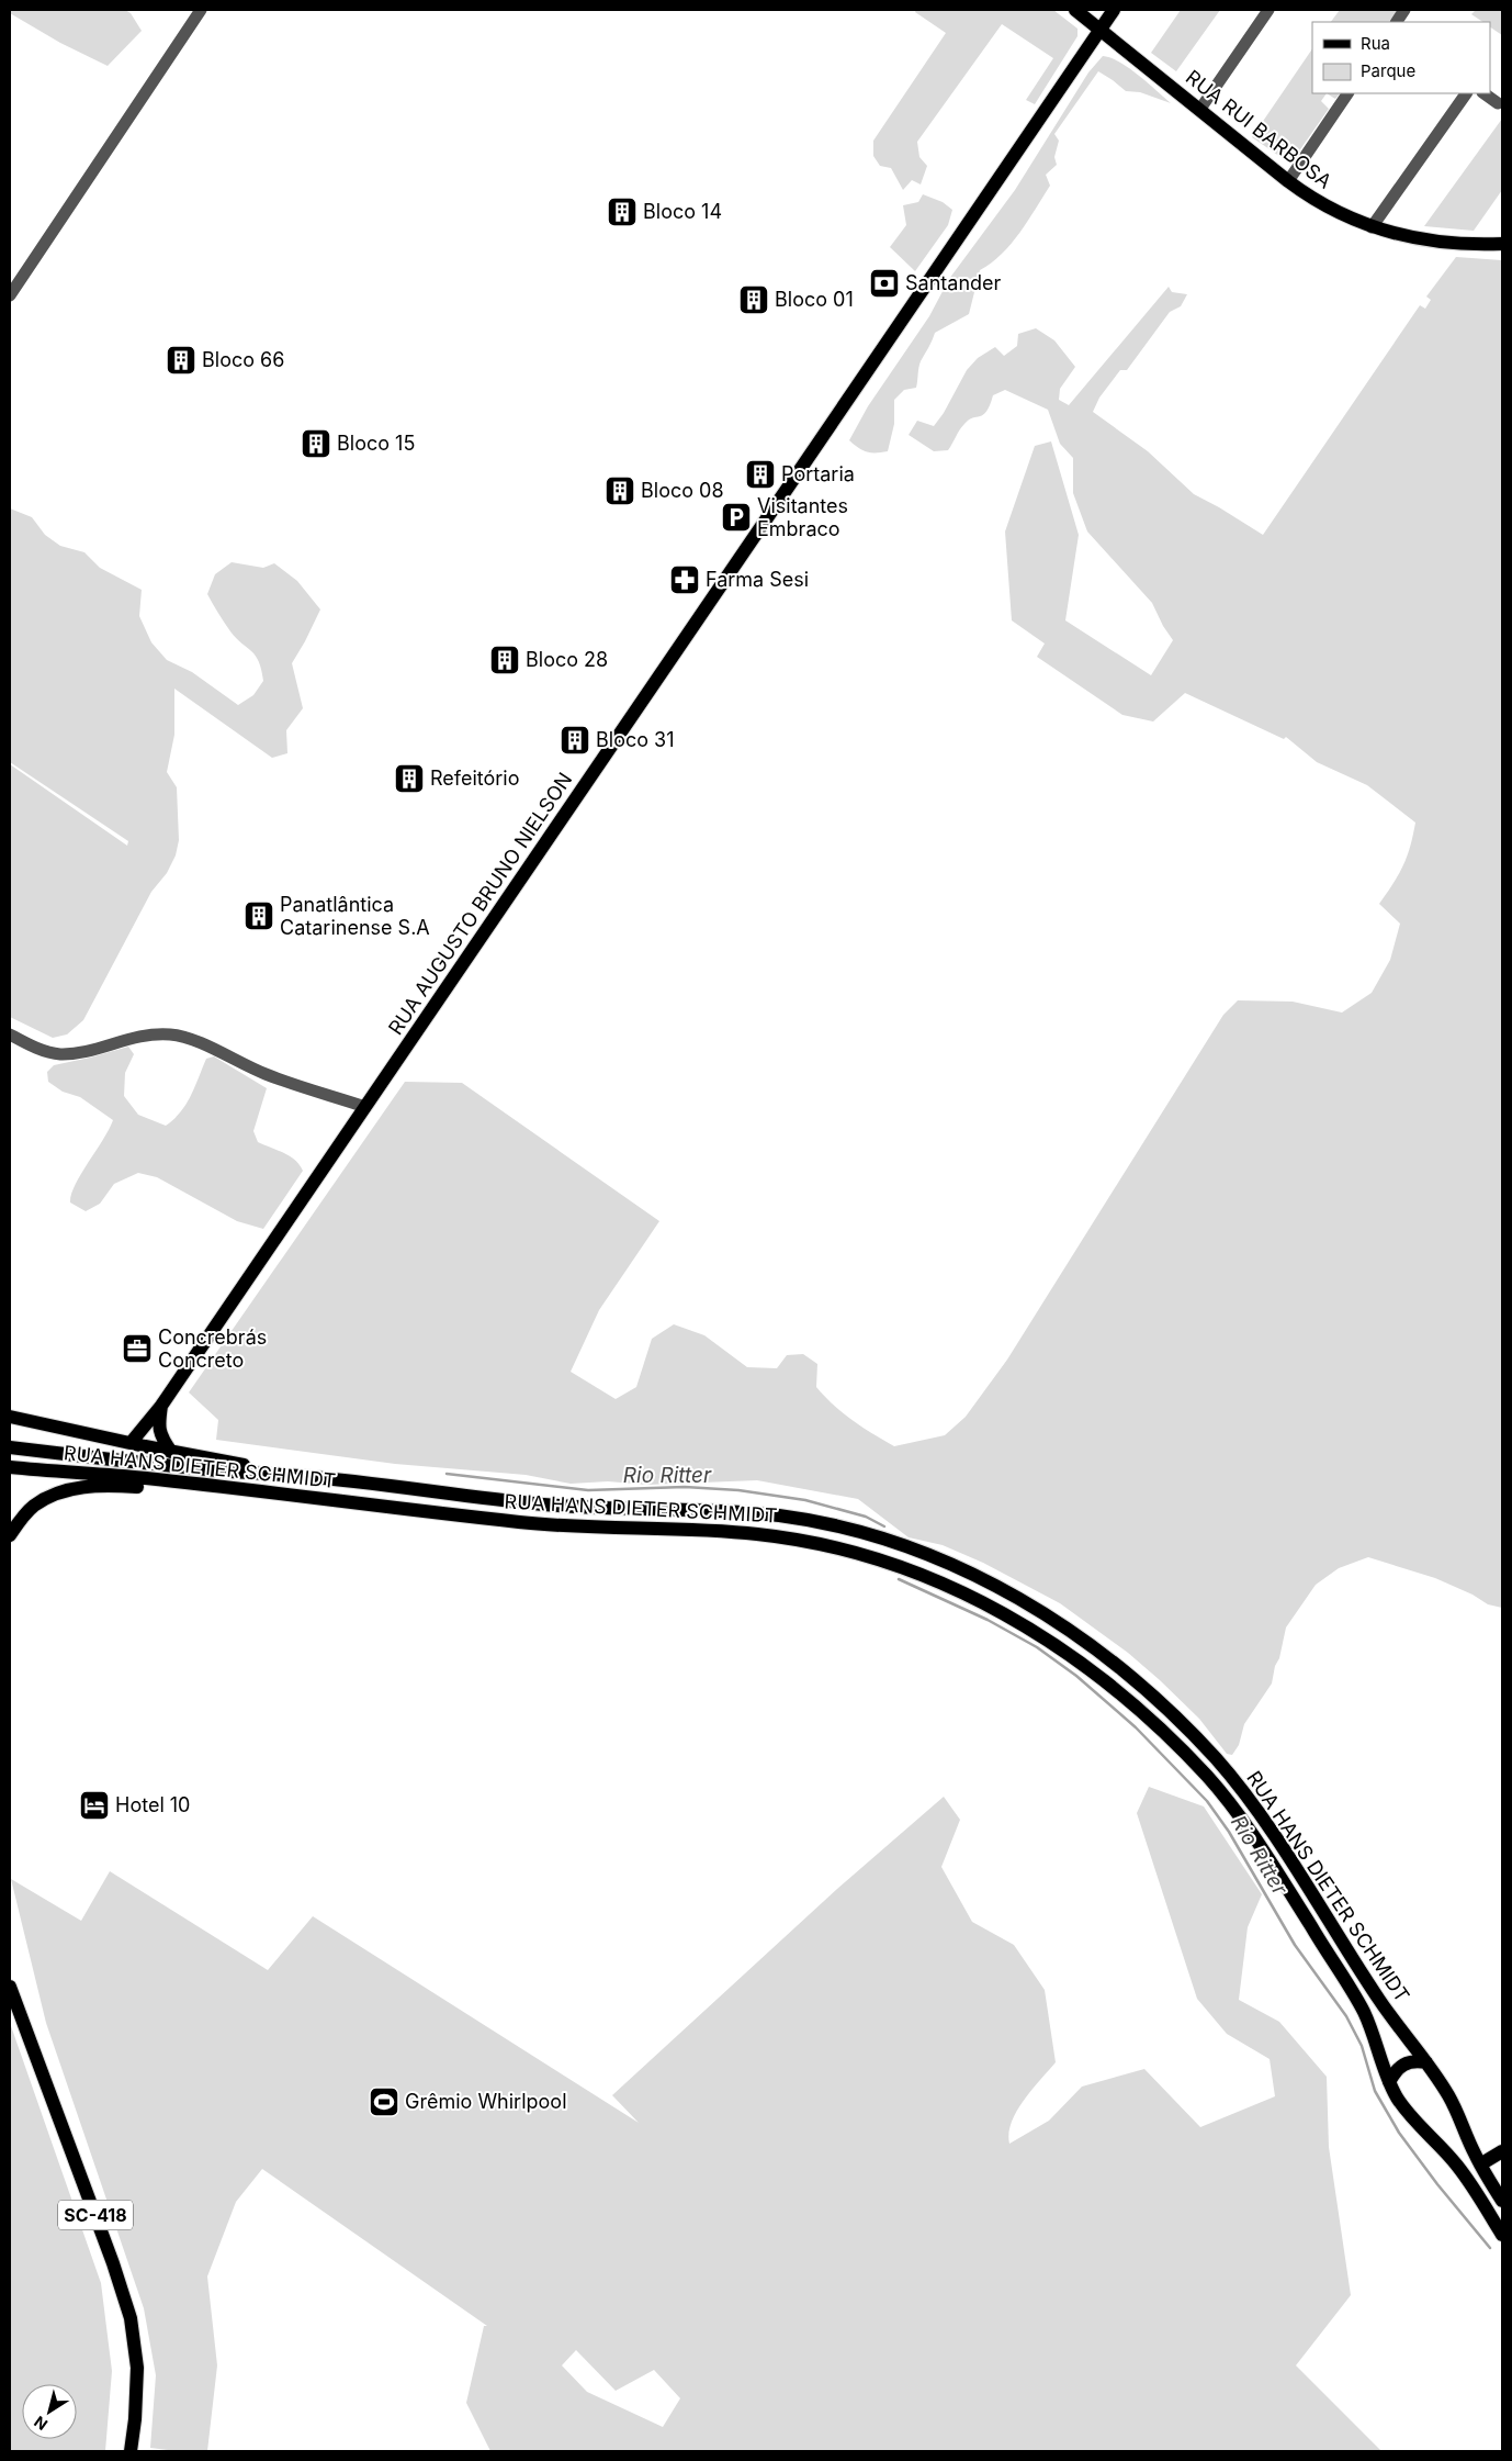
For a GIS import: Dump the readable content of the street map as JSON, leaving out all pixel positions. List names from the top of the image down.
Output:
{
  "streets": {
    "main road": [
      "RUA RUI BARBOSA",
      "RUA AUGUSTO BRUNO NIELSON",
      "RUA HANS DIETER SCHMIDT",
      "SC-418"
    ]
  },
  "crossings": [
    ["RUA RUI BARBOSA", "RUA AUGUSTO BRUNO NIELSON"]
  ],
  "water": ["Rio Ritter"],
  "places": {
    "building": [
      "Bloco 14",
      "Bloco 01",
      "Bloco 66",
      "Bloco 15",
      "Portaria",
      "Bloco 08",
      "Bloco 28",
      "Bloco 31",
      "Refeitório",
      "Panatlântica Catarinense S.A"
    ],
    "bank": ["Santander"],
    "parking": ["Visitantes Embraco"],
    "pharmacy": ["Farma Sesi"],
    "office": ["Concrebrás Concreto"],
    "hotel": ["Hotel 10"],
    "sports": ["Grêmio Whirlpool"]
  },
  "legend": ["Rua", "Parque"],
  "north": "bottom left"
}
